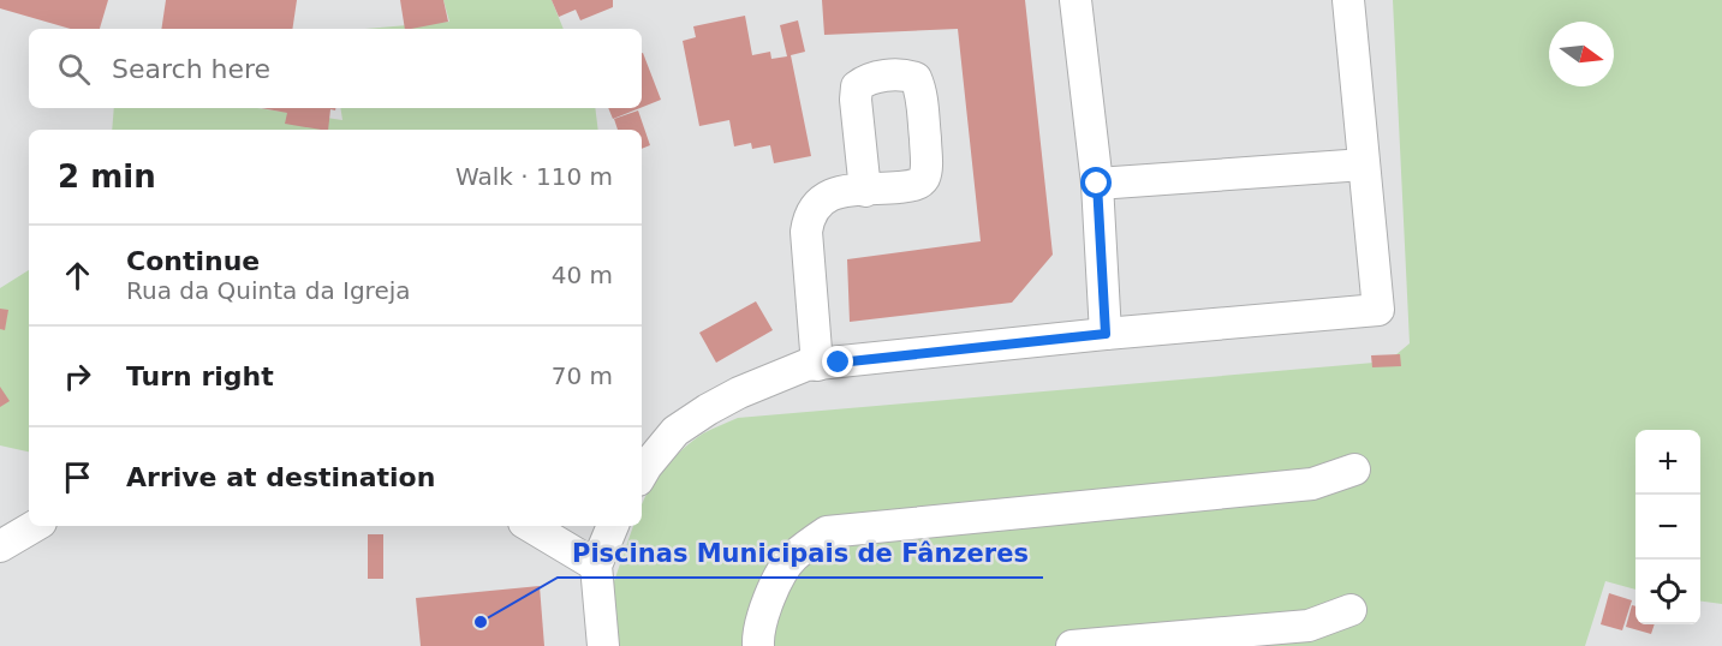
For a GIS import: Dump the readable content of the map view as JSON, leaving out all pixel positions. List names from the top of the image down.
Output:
{
  "places": ["Piscinas Municipais de Fânzeres"],
  "north": "right",
  "page": {
    "search": "Search here",
    "heading": ["2 min", "Walk · 110 m"],
    "list": [
      ["Continue", "Rua da Quinta da Igreja", "40 m"],
      ["Turn right", "70 m"],
      "Arrive at destination"
    ],
    "map_buttons": ["+", "−"]
  }
}
